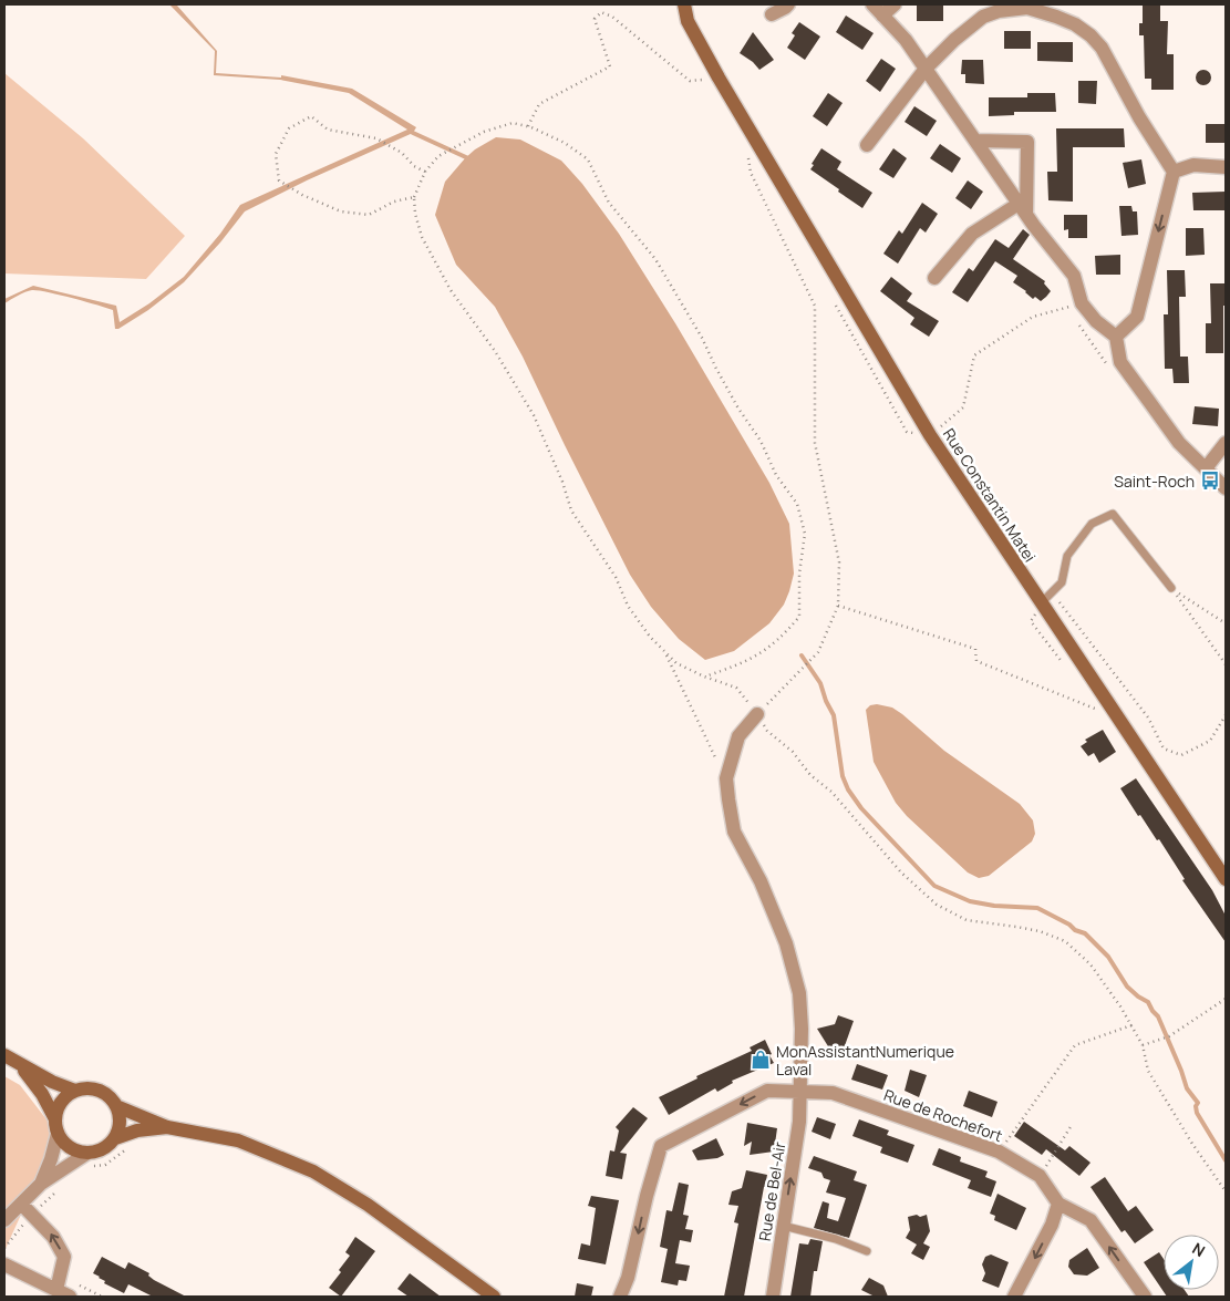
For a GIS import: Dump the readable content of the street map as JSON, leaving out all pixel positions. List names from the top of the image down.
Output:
{
  "streets": {
    "street": ["Rue Constantin Matei", "Rue de Rochefort", "Rue de Bel-Air"]
  },
  "crossings": [
    ["Rue de Rochefort", "Rue de Bel-Air"]
  ],
  "places": {
    "bus stop": ["Saint-Roch"],
    "shop": ["MonAssistantNumerique Laval"]
  },
  "north": "top right"
}
